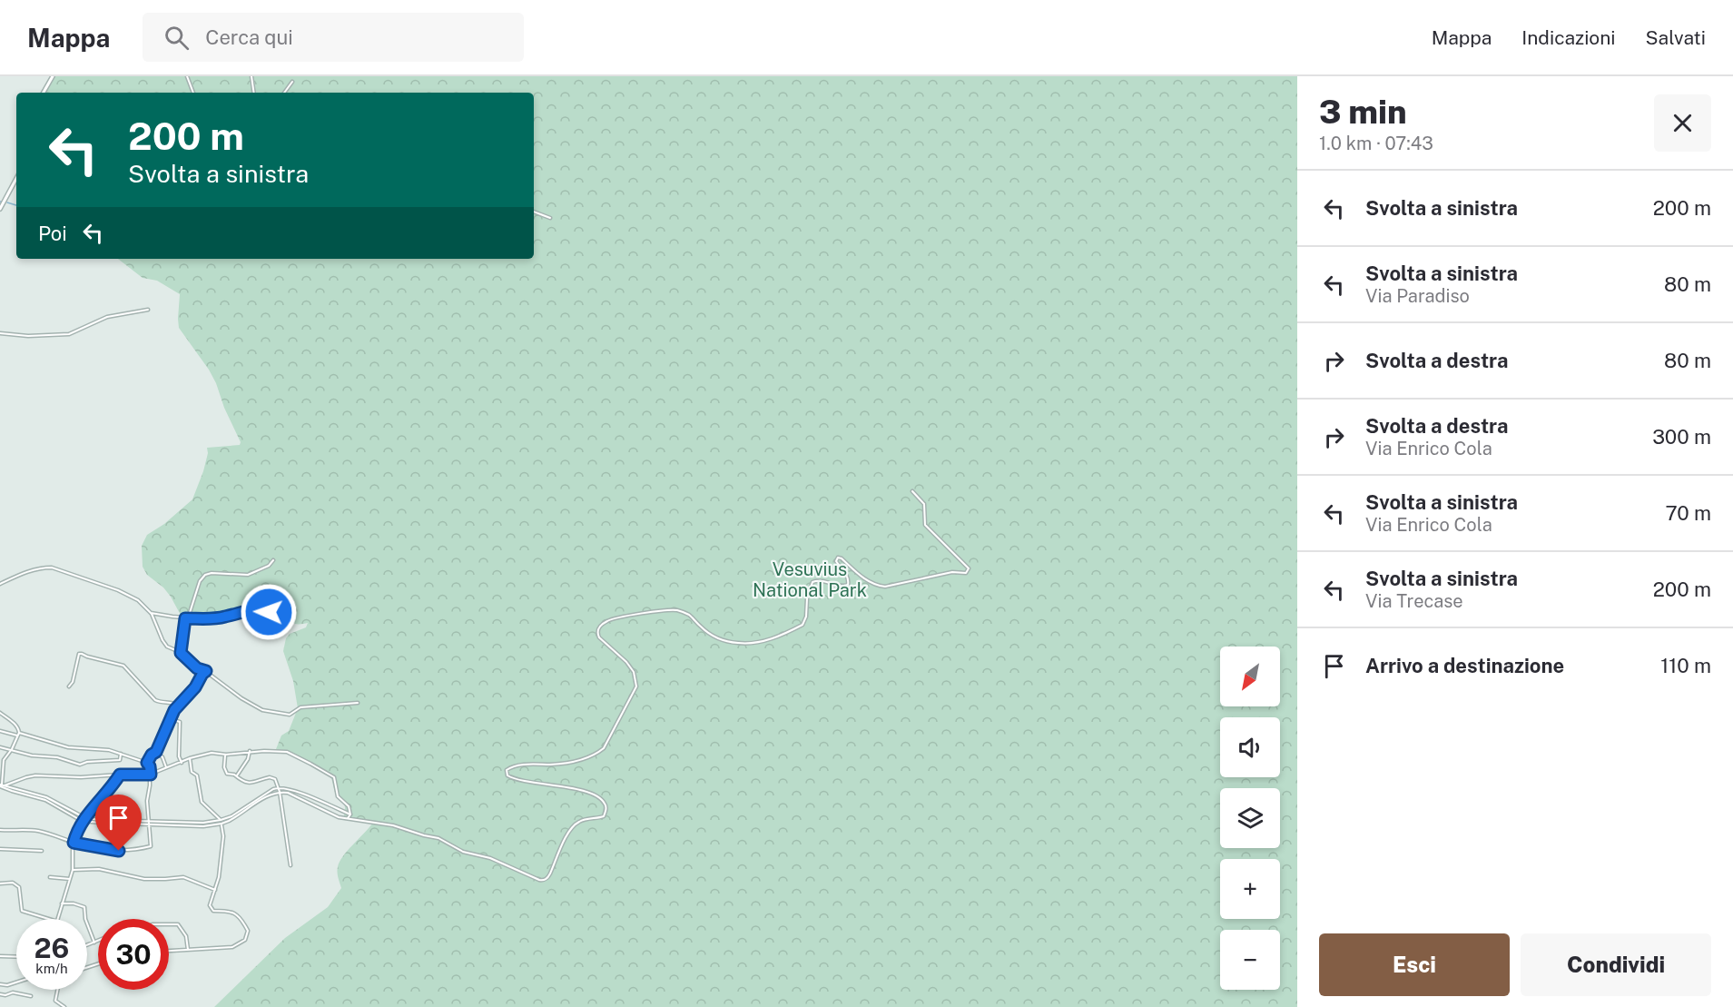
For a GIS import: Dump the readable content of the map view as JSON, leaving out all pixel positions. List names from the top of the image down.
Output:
{
  "parks": ["Vesuvius National Park"],
  "north": "bottom left",
  "page": {
    "header": "Mappa",
    "search": "Cerca qui",
    "nav": ["Mappa", "Indicazioni", "Salvati"],
    "heading": ["3 min", "1.0 km · 07:43"],
    "turn": ["200 m", "Svolta a sinistra"],
    "list": [
      {
        "name": "Svolta a sinistra",
        "value": "200 m"
      },
      {
        "name": "Svolta a sinistra",
        "note": "Via Paradiso",
        "value": "80 m"
      },
      {
        "name": "Svolta a destra",
        "value": "80 m"
      },
      {
        "name": "Svolta a destra",
        "note": "Via Enrico Cola",
        "value": "300 m"
      },
      {
        "name": "Svolta a sinistra",
        "note": "Via Enrico Cola",
        "value": "70 m"
      },
      {
        "name": "Svolta a sinistra",
        "note": "Via Trecase",
        "value": "200 m"
      },
      {
        "name": "Arrivo a destinazione",
        "value": "110 m"
      }
    ],
    "then": "Poi",
    "map_buttons": ["+", "−"],
    "speed": "26 km/h",
    "limit": "30",
    "buttons": ["Esci", "Condividi"]
  }
}
